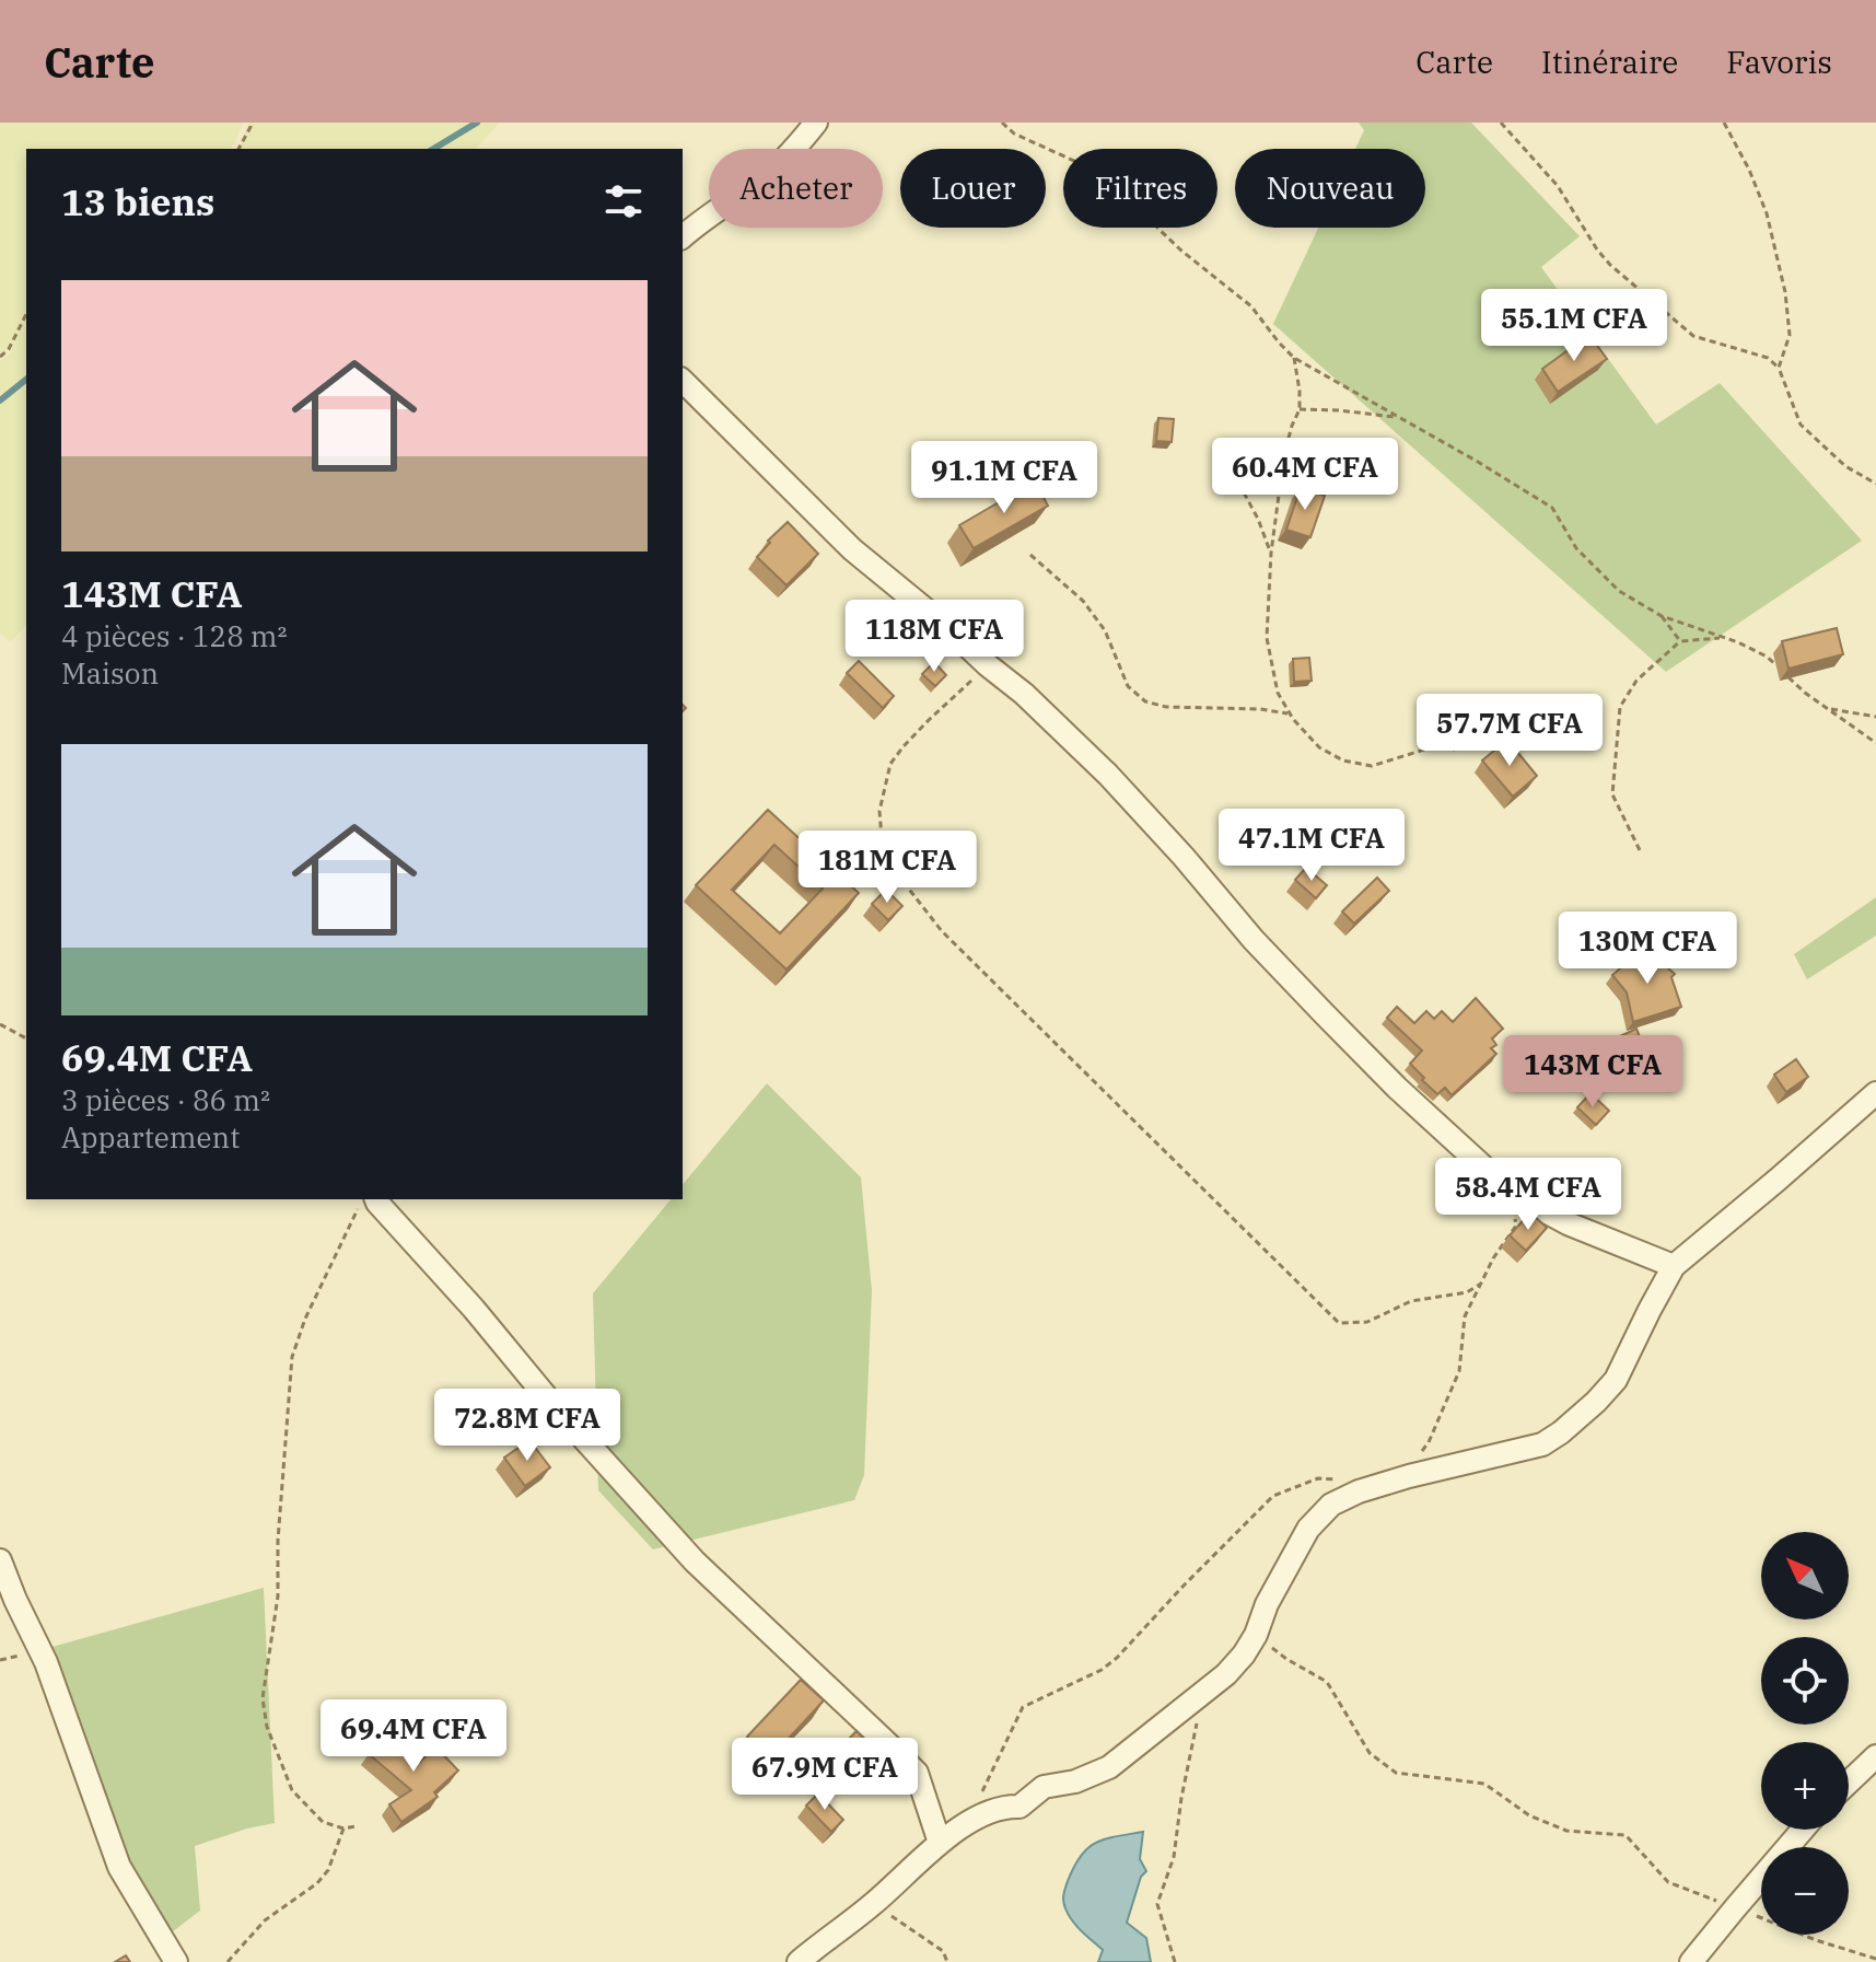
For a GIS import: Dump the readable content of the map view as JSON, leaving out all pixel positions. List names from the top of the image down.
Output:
{
  "north": "top left",
  "page": {
    "header": "Carte",
    "nav": ["Carte", "Itinéraire", "Favoris"],
    "chip": [
      "Acheter",
      "Louer",
      "Filtres",
      "Nouveau"
    ],
    "heading": "13 biens",
    "list": [
      {
        "name": "143M CFA",
        "note": "4 pièces · 128 m² · Maison"
      },
      {
        "name": "69.4M CFA",
        "note": "3 pièces · 86 m² · Appartement"
      }
    ],
    "price": [
      "55.1M CFA",
      "60.4M CFA",
      "91.1M CFA",
      "118M CFA",
      "57.7M CFA",
      "47.1M CFA",
      "181M CFA",
      "130M CFA",
      "143M CFA",
      "58.4M CFA",
      "72.8M CFA",
      "69.4M CFA",
      "67.9M CFA"
    ],
    "map_buttons": ["+", "−"]
  }
}
